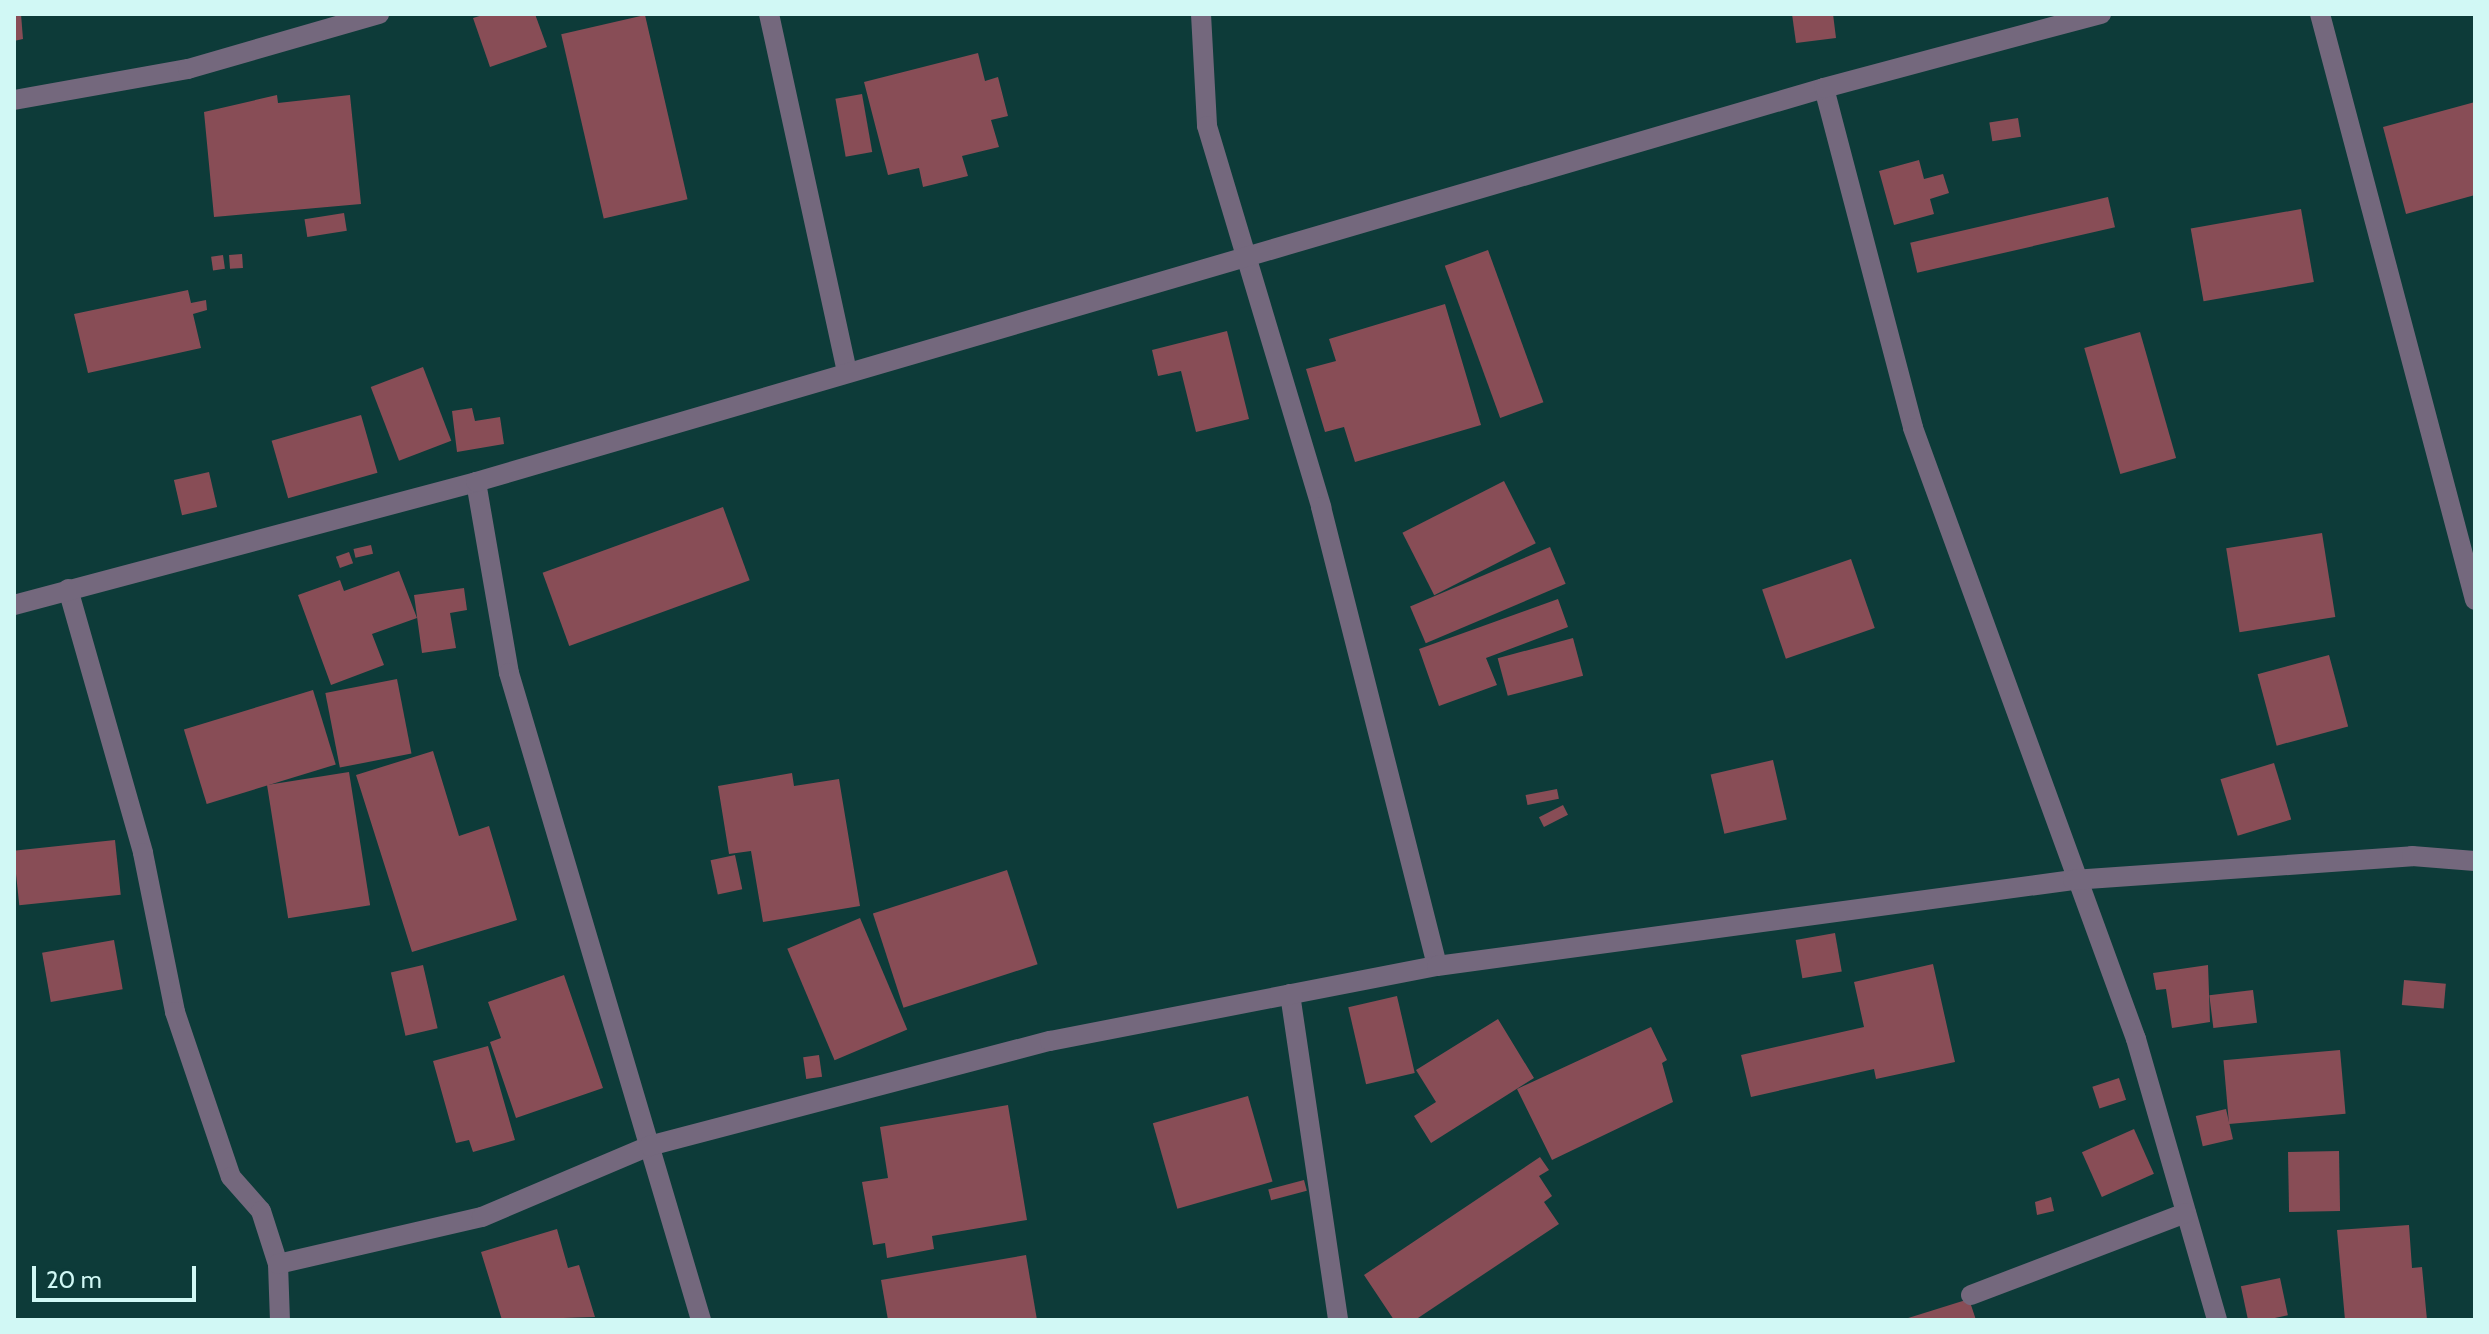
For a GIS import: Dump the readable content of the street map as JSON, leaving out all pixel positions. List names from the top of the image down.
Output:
{
  "scale_bar": "20 m"
}
